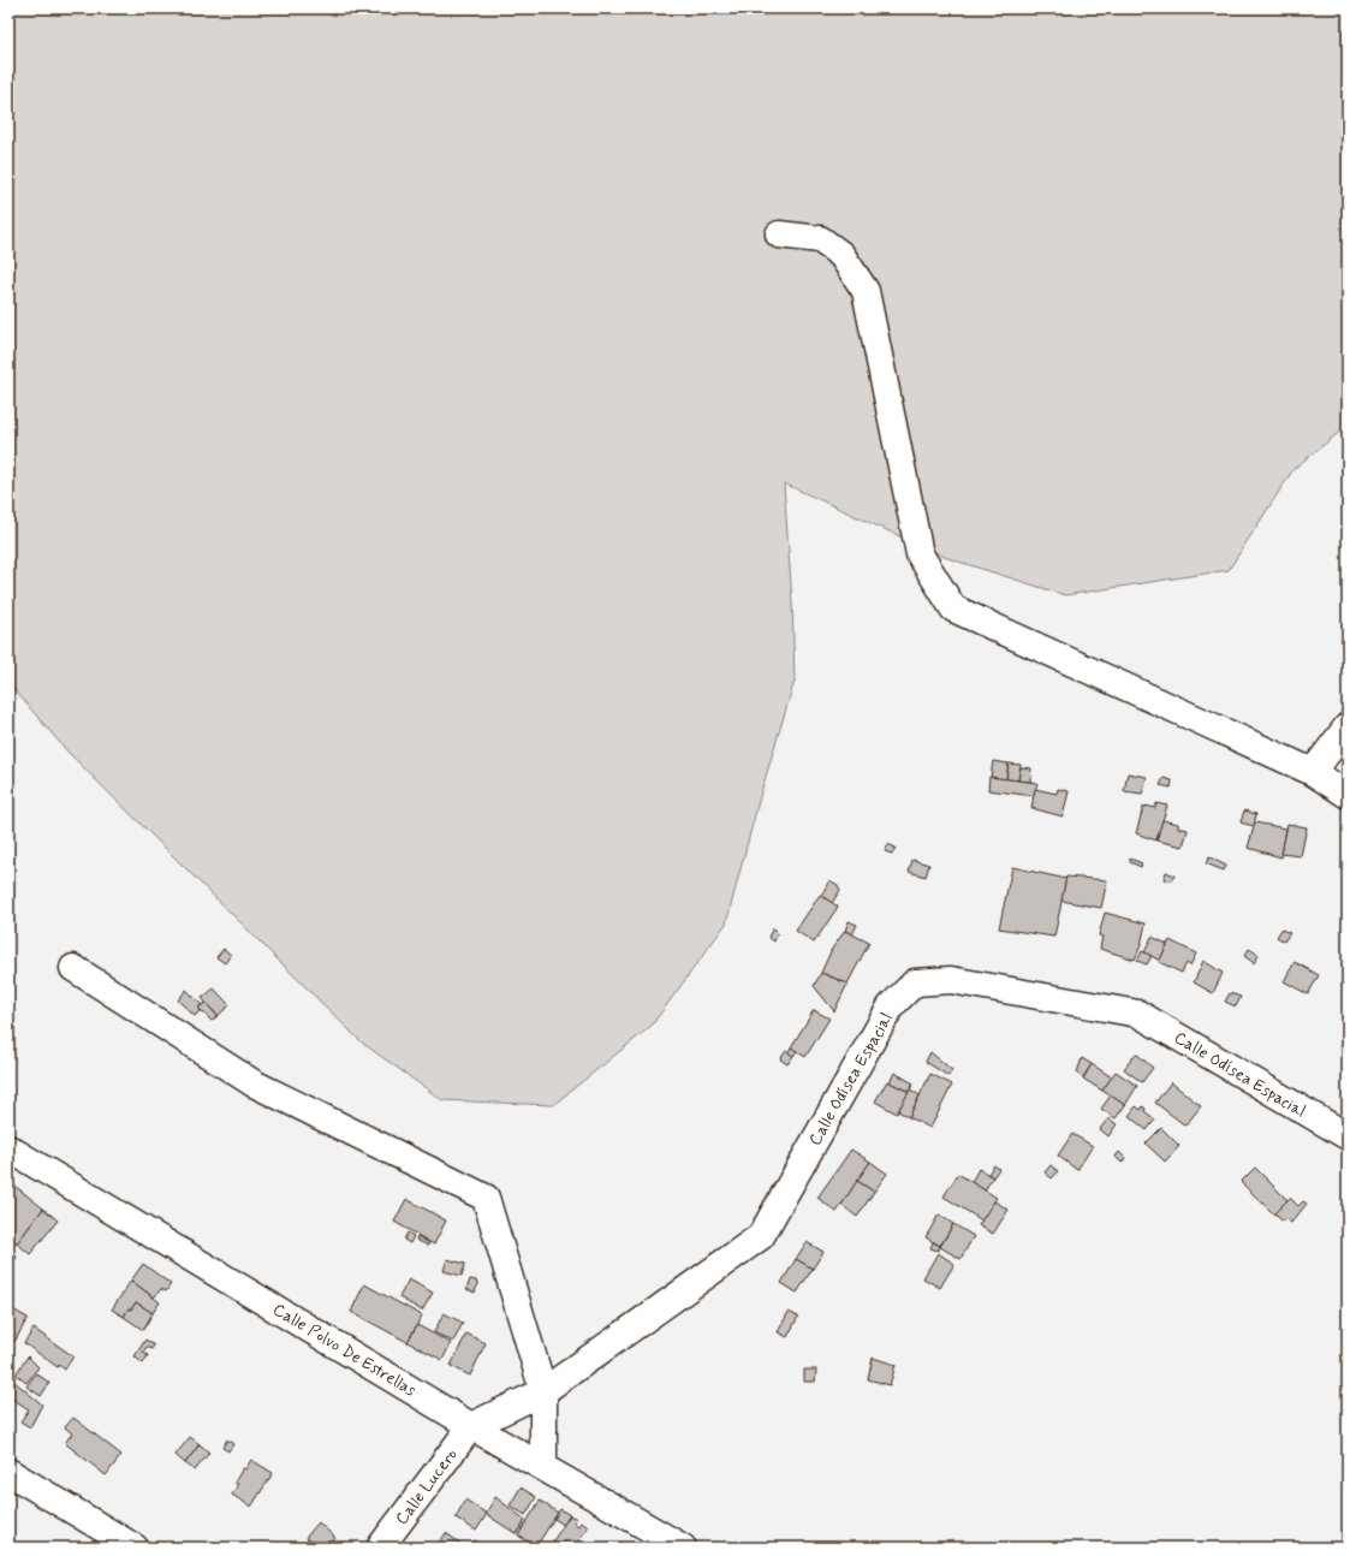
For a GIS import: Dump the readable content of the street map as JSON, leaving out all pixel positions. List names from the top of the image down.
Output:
{
  "streets": {
    "street": ["Calle Odísea Espacial", "Calle Polvo De Estrellas", "Calle Lucero"]
  },
  "crossings": [
    ["Calle Odísea Espacial", "Calle Polvo De Estrellas"],
    ["Calle Odísea Espacial", "Calle Lucero"],
    ["Calle Polvo De Estrellas", "Calle Lucero"]
  ]
}
